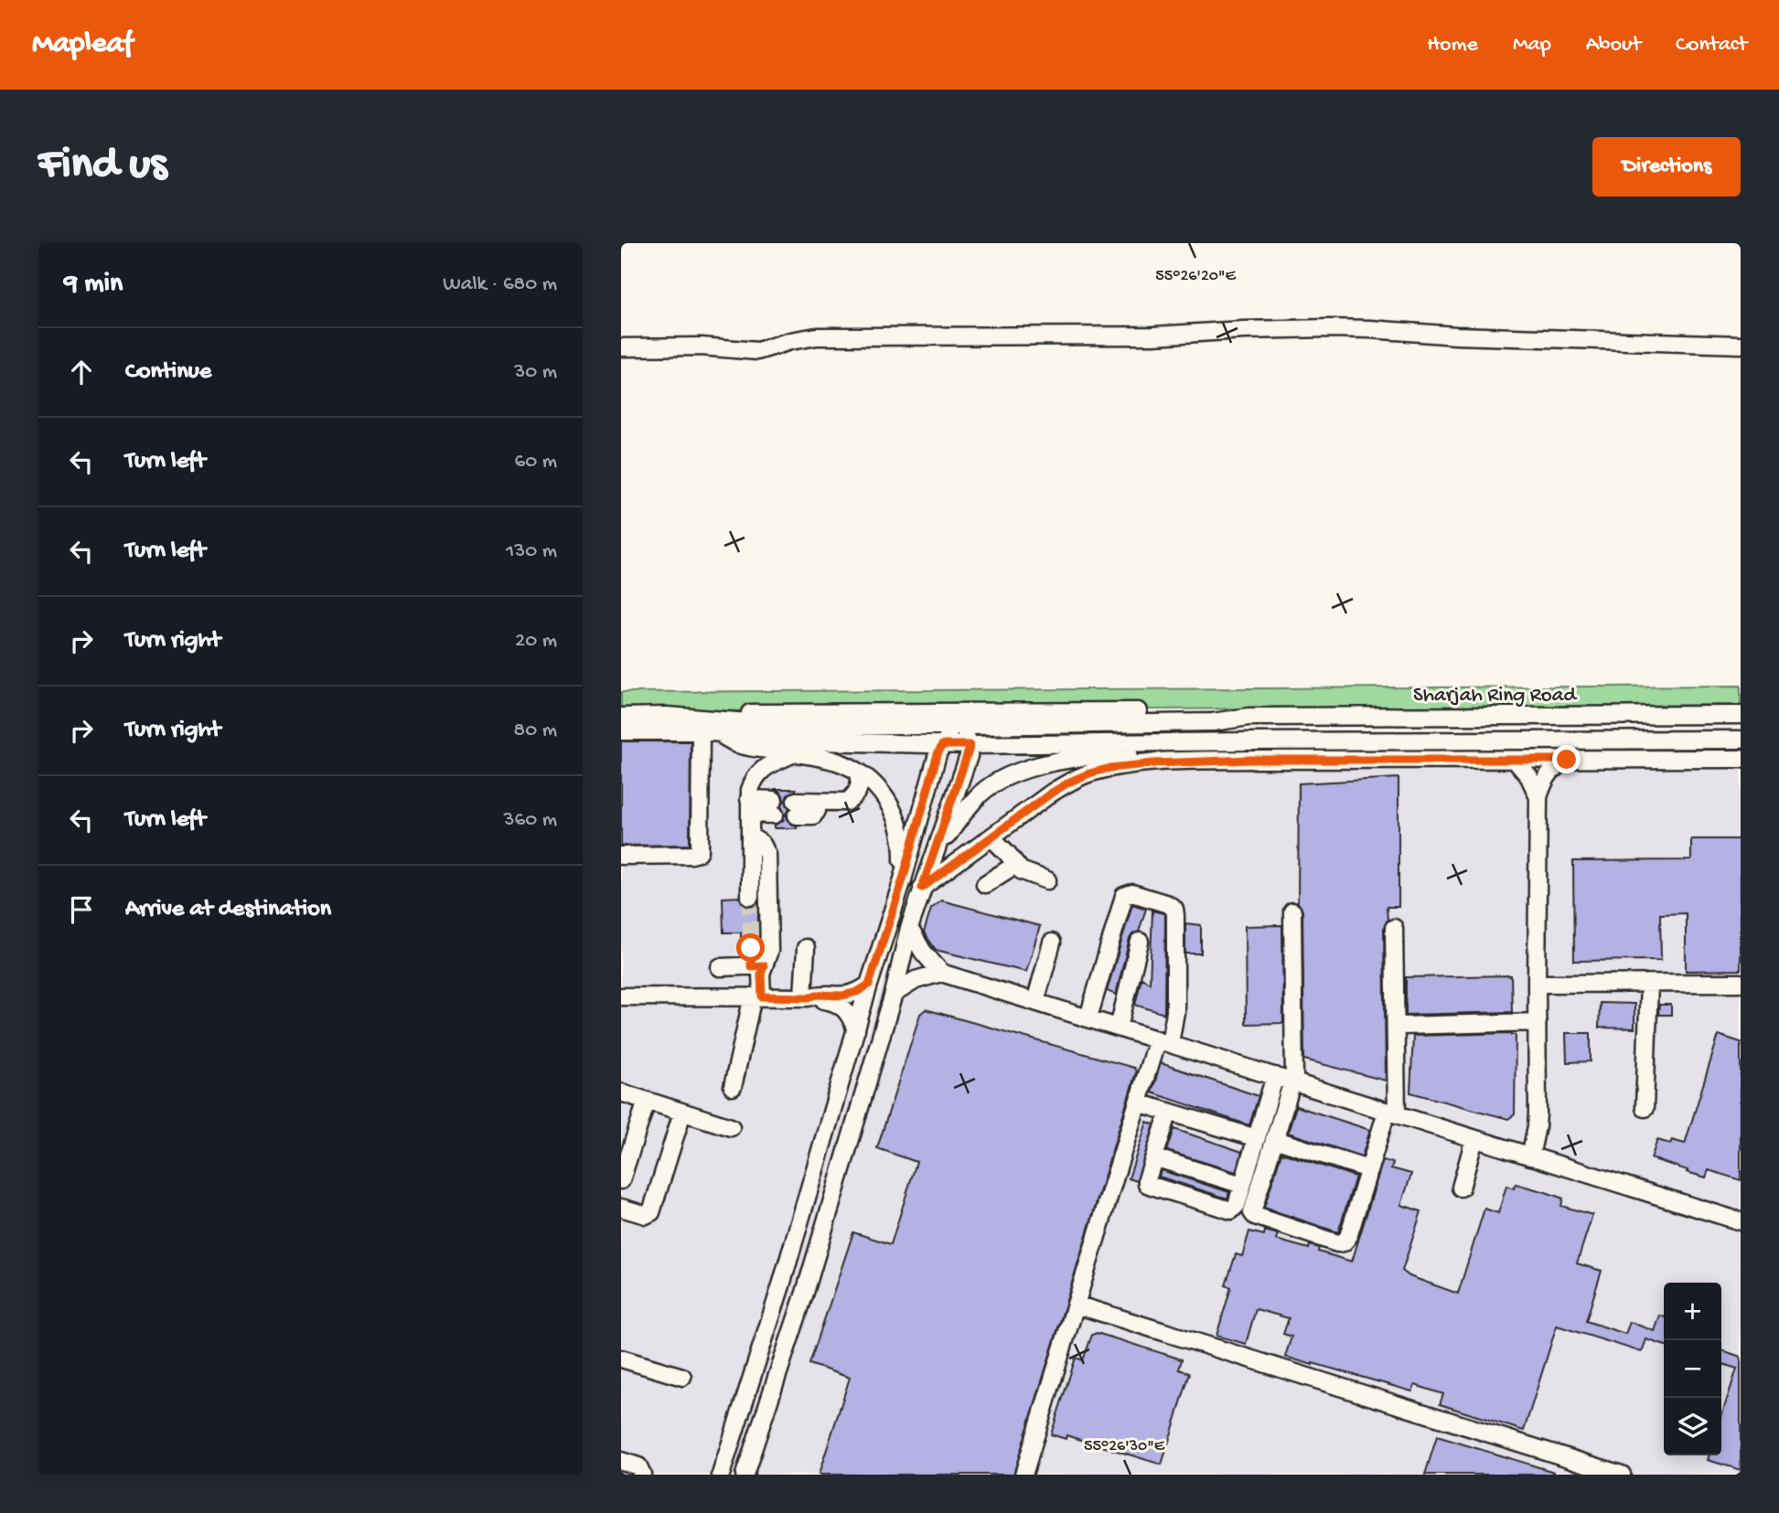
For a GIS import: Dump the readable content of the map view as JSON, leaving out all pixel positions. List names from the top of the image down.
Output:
{
  "streets": {
    "street": ["Sharjah Ring Road"]
  },
  "page": {
    "header": "Mapleaf",
    "nav": [
      "Home",
      "Map",
      "About",
      "Contact"
    ],
    "buttons": "Directions",
    "title": "Find us",
    "heading": ["9 min", "Walk · 680 m"],
    "list": [
      ["Continue", "30 m"],
      ["Turn left", "60 m"],
      ["Turn left", "130 m"],
      ["Turn right", "20 m"],
      ["Turn right", "80 m"],
      ["Turn left", "360 m"],
      "Arrive at destination"
    ],
    "map_buttons": ["+", "−"]
  },
  "coordinates": ["55°26'20\"E", "55°26'30\"E"]
}
